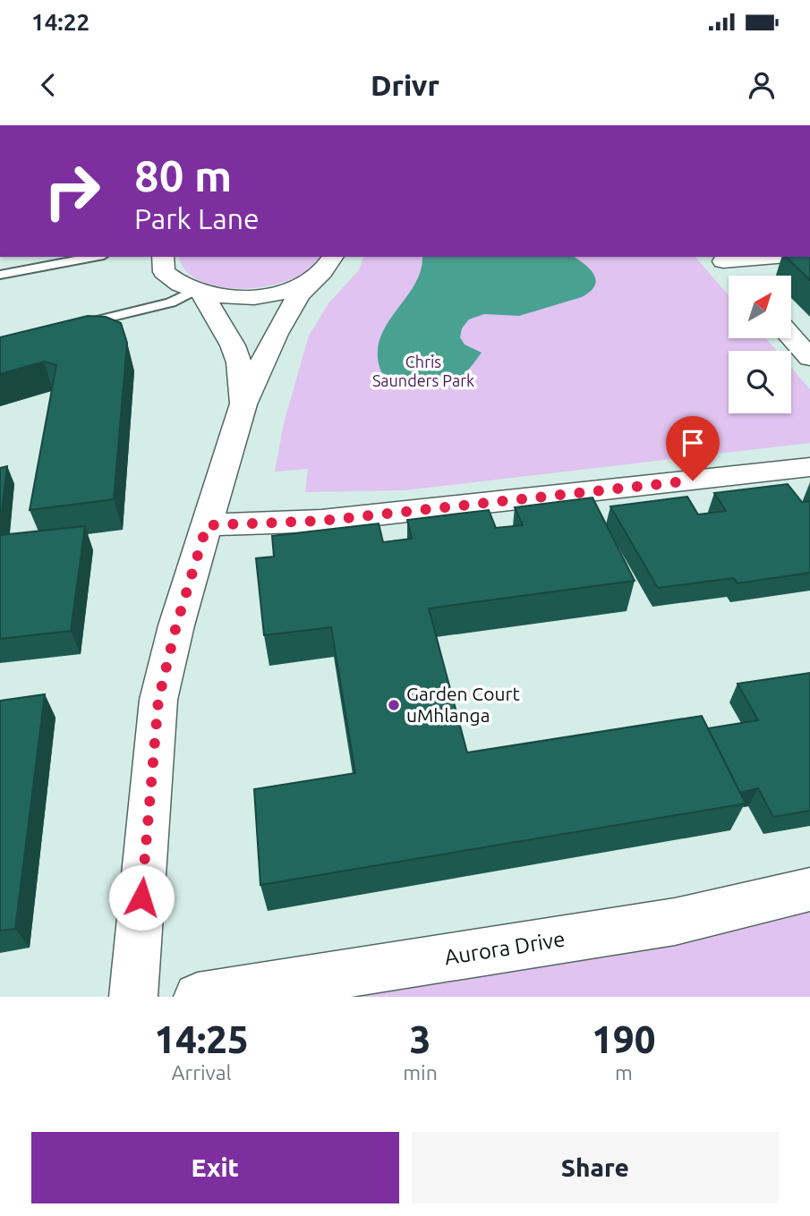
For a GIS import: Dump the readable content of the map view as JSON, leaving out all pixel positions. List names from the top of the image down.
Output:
{
  "streets": {
    "street": ["Aurora Drive"]
  },
  "parks": ["Chris Saunders Park"],
  "places": ["Garden Court uMhlanga"],
  "north": "top right",
  "page": {
    "status": "14:22",
    "header": "Drivr",
    "turn": ["80 m", "Park Lane"],
    "eta": [
      "14:25",
      "Arrival",
      "3",
      "min",
      "190",
      "m"
    ],
    "buttons": ["Exit", "Share"]
  }
}
